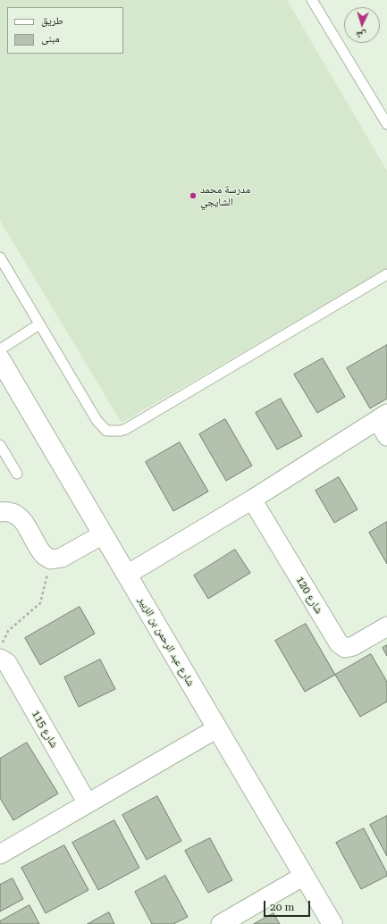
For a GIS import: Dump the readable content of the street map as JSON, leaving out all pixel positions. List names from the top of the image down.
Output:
{
  "streets": {
    "street": ["شارع 120", "شارع عبد الرحمن بن الزبير", "شارع 115"]
  },
  "places": ["مدرسة محمد الشايجي"],
  "legend": ["طريق", "مبنى"],
  "scale_bar": "20 m",
  "north": "bottom"
}
